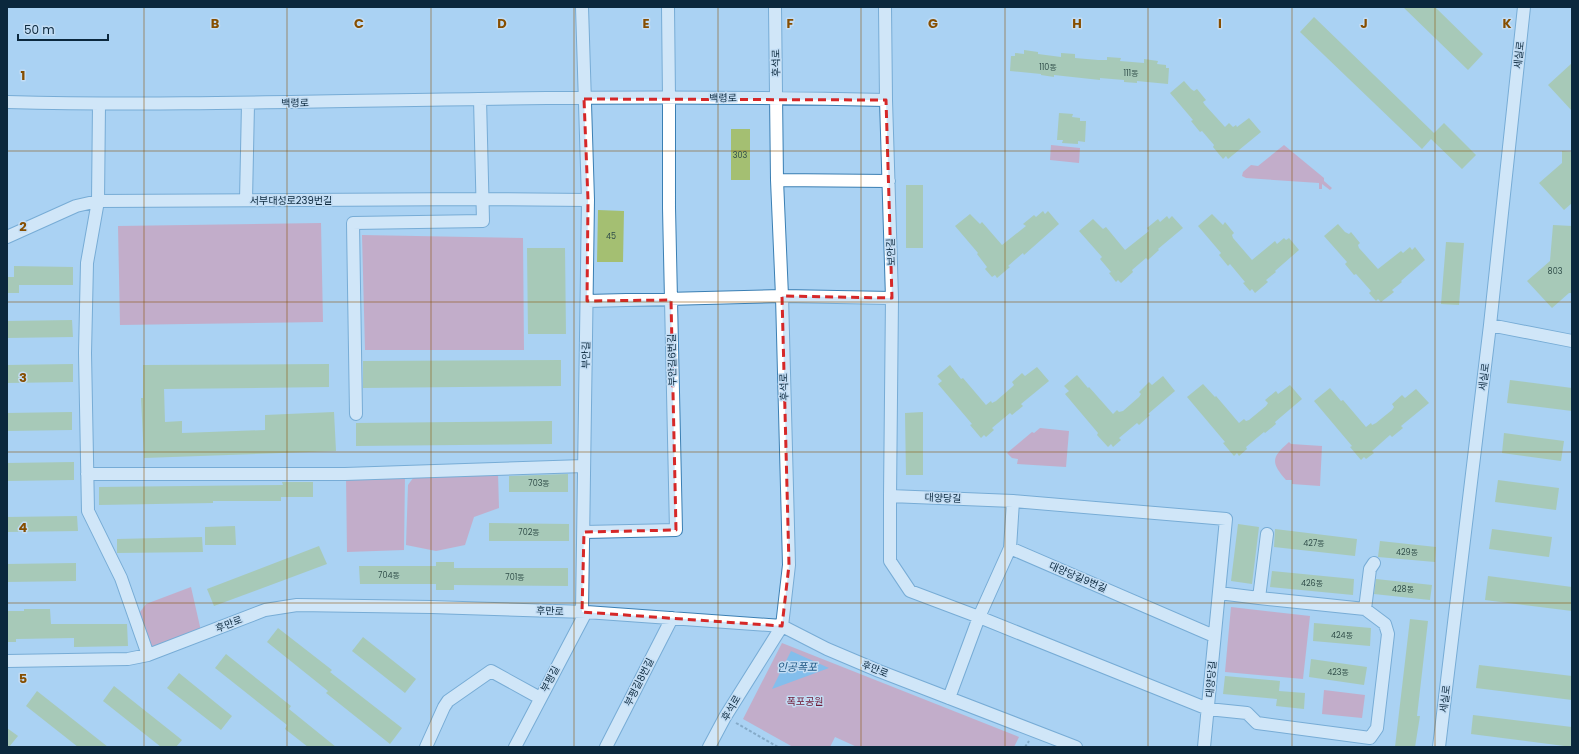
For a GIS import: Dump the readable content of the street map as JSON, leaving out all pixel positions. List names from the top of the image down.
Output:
{
  "streets": {
    "street": [
      "세실로",
      "후석로",
      "백령로",
      "서부대성로239번길",
      "보안길",
      "부안길",
      "부안길6번길",
      "대양당길",
      "대양당길9번길",
      "후만로",
      "부평길",
      "부평길8번길"
    ]
  },
  "crossings": [
    ["후석로", "백령로"],
    ["후석로", "후만로"],
    ["백령로", "보안길"],
    ["백령로", "부안길"],
    ["백령로", "부안길6번길"],
    ["서부대성로239번길", "부안길"],
    ["보안길", "대양당길"],
    ["부안길", "부안길6번길"],
    ["부안길", "후만로"],
    ["부안길", "부평길"],
    ["대양당길", "대양당길9번길"],
    ["후만로", "부평길"],
    ["후만로", "부평길8번길"]
  ],
  "water": ["인공폭포"],
  "parks": ["폭포공원"],
  "house_numbers": [
    "110동",
    "111동",
    "303",
    "45",
    "803",
    "703동",
    "702동",
    "427동",
    "429동",
    "704동",
    "701동",
    "426동",
    "428동",
    "424동",
    "423동"
  ],
  "scale_bar": "50 m",
  "grid": {
    "columns": [
      "B",
      "C",
      "D",
      "E",
      "F",
      "G",
      "H",
      "I",
      "J",
      "K"
    ],
    "rows": [
      "1",
      "2",
      "3",
      "4",
      "5"
    ]
  }
}
